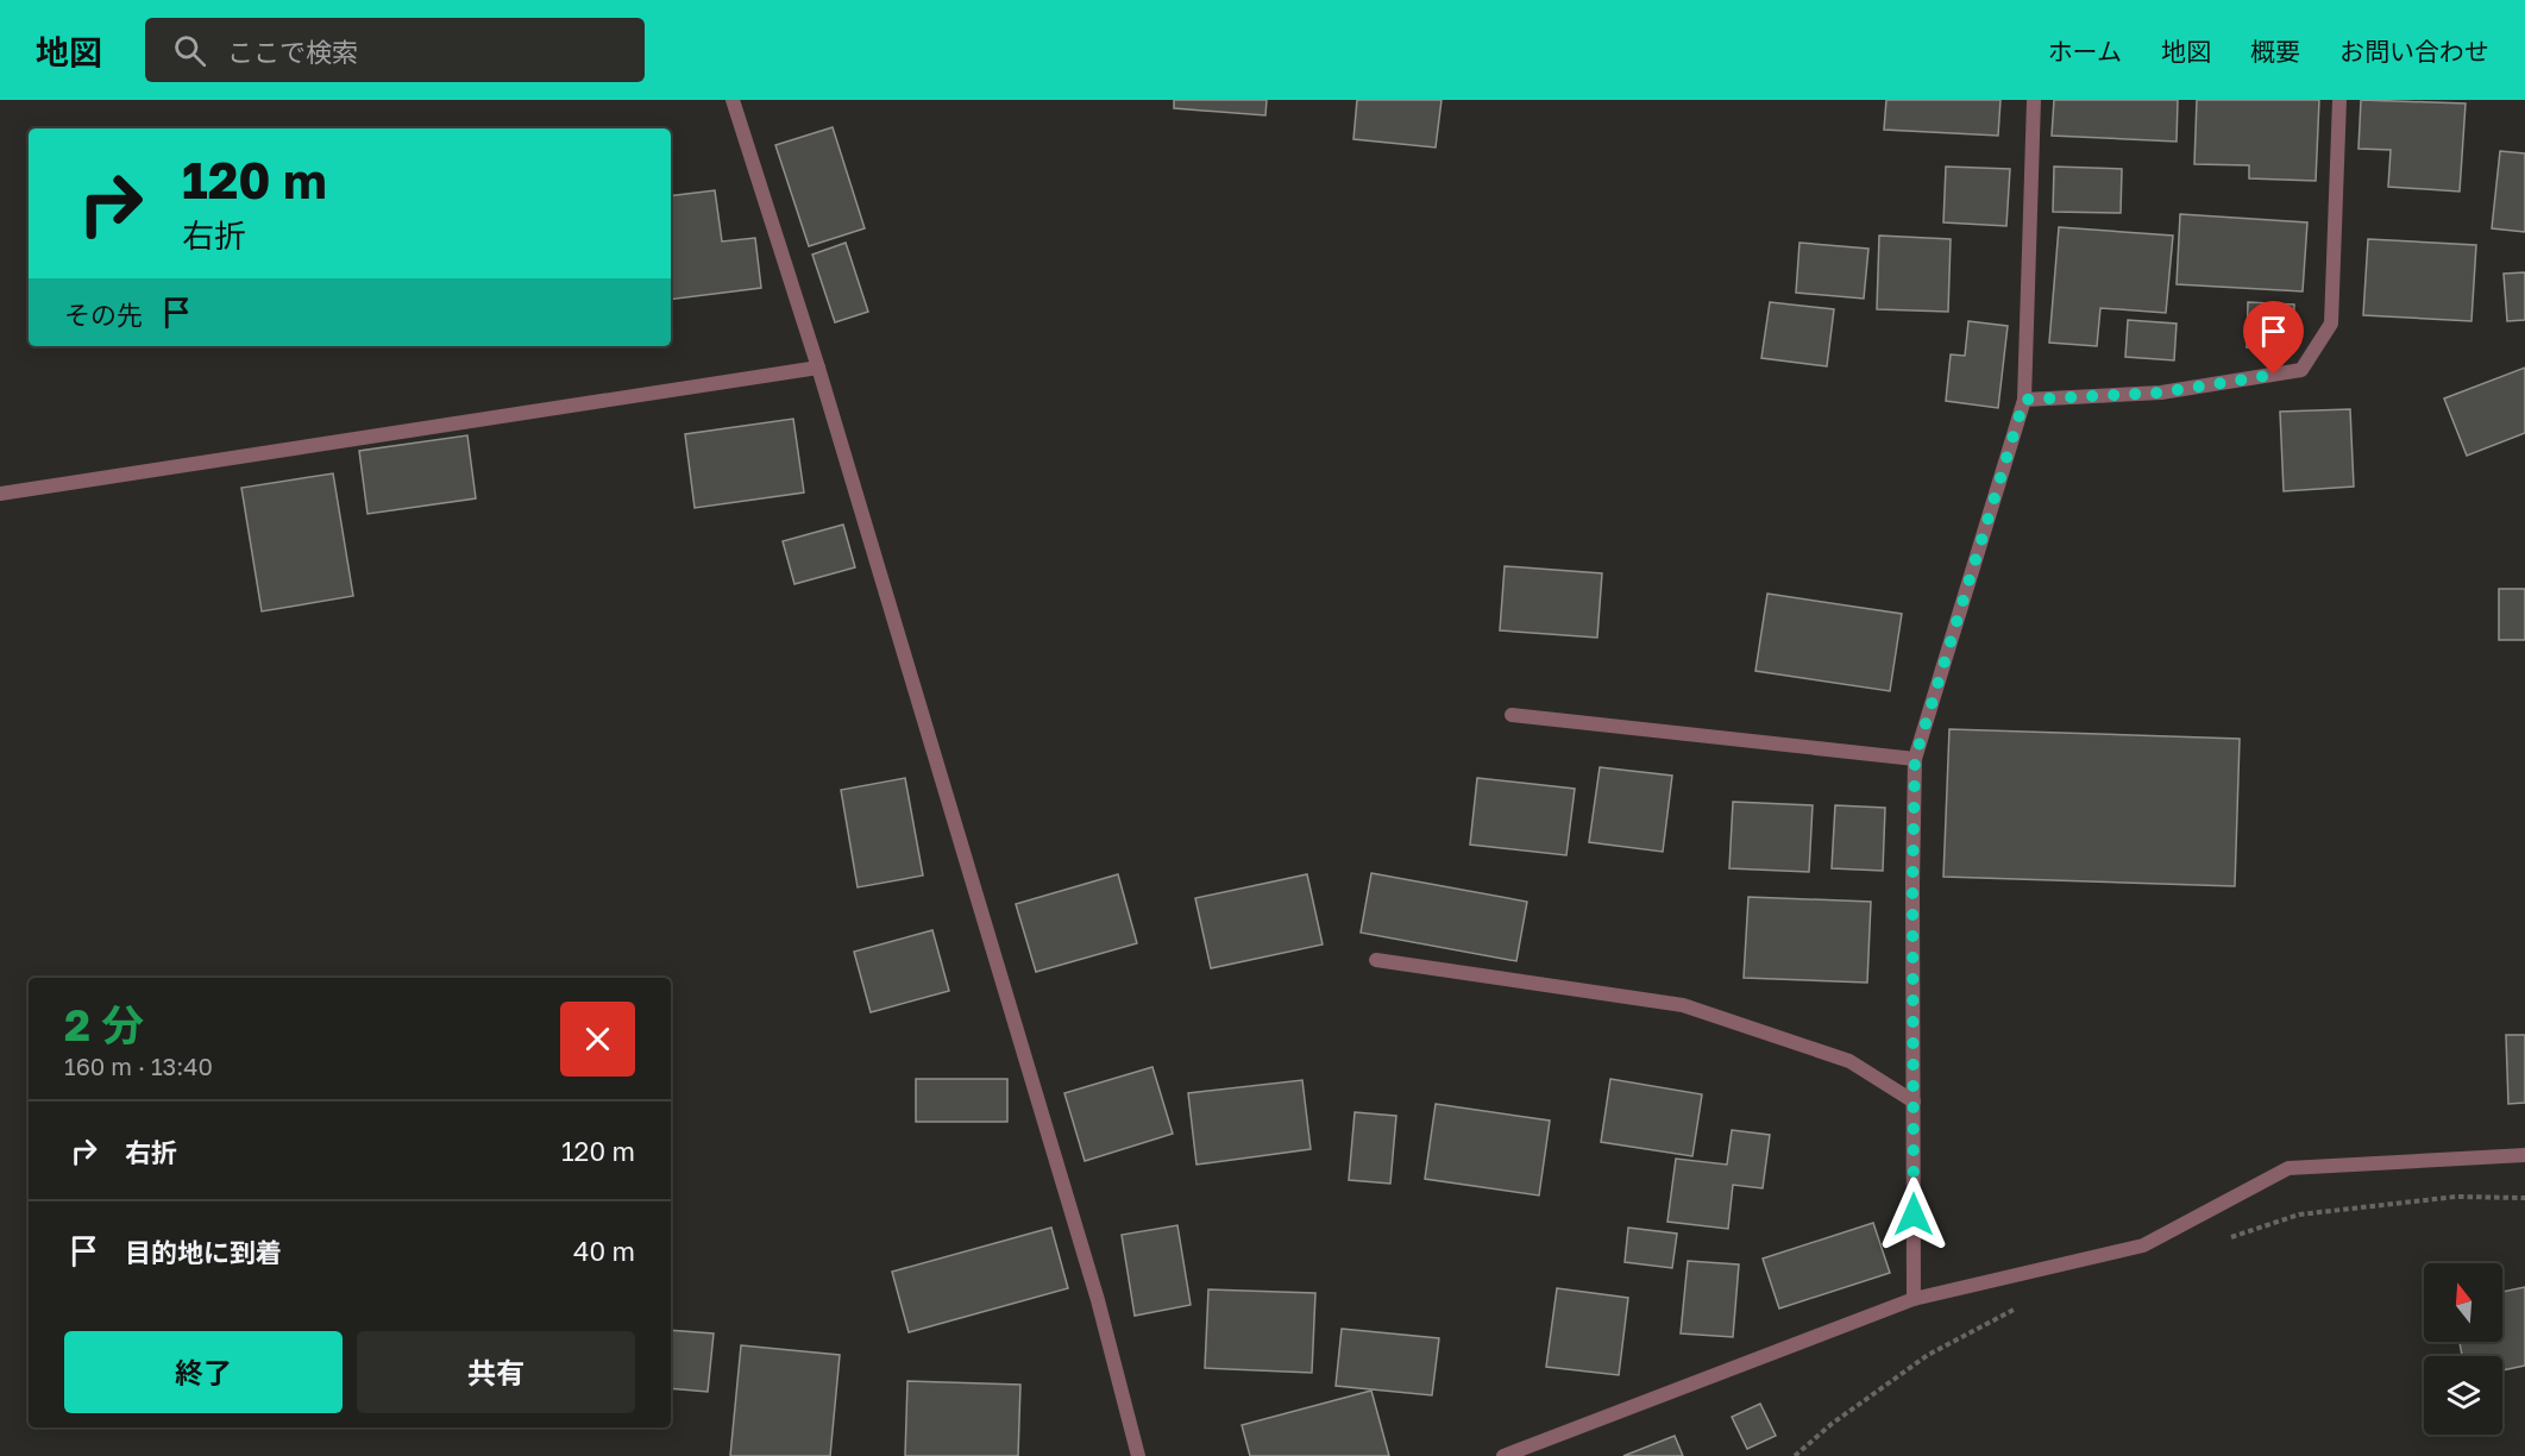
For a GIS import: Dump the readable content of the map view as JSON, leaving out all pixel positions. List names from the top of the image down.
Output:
{
  "north": "top",
  "page": {
    "header": "地図",
    "search": "ここで検索",
    "nav": [
      "ホーム",
      "地図",
      "概要",
      "お問い合わせ"
    ],
    "turn": ["120 m", "右折"],
    "then": "その先",
    "heading": ["2 分", "160 m · 13:40"],
    "list": [
      {
        "name": "右折",
        "value": "120 m"
      },
      {
        "name": "目的地に到着",
        "value": "40 m"
      }
    ],
    "buttons": ["終了", "共有"]
  }
}
